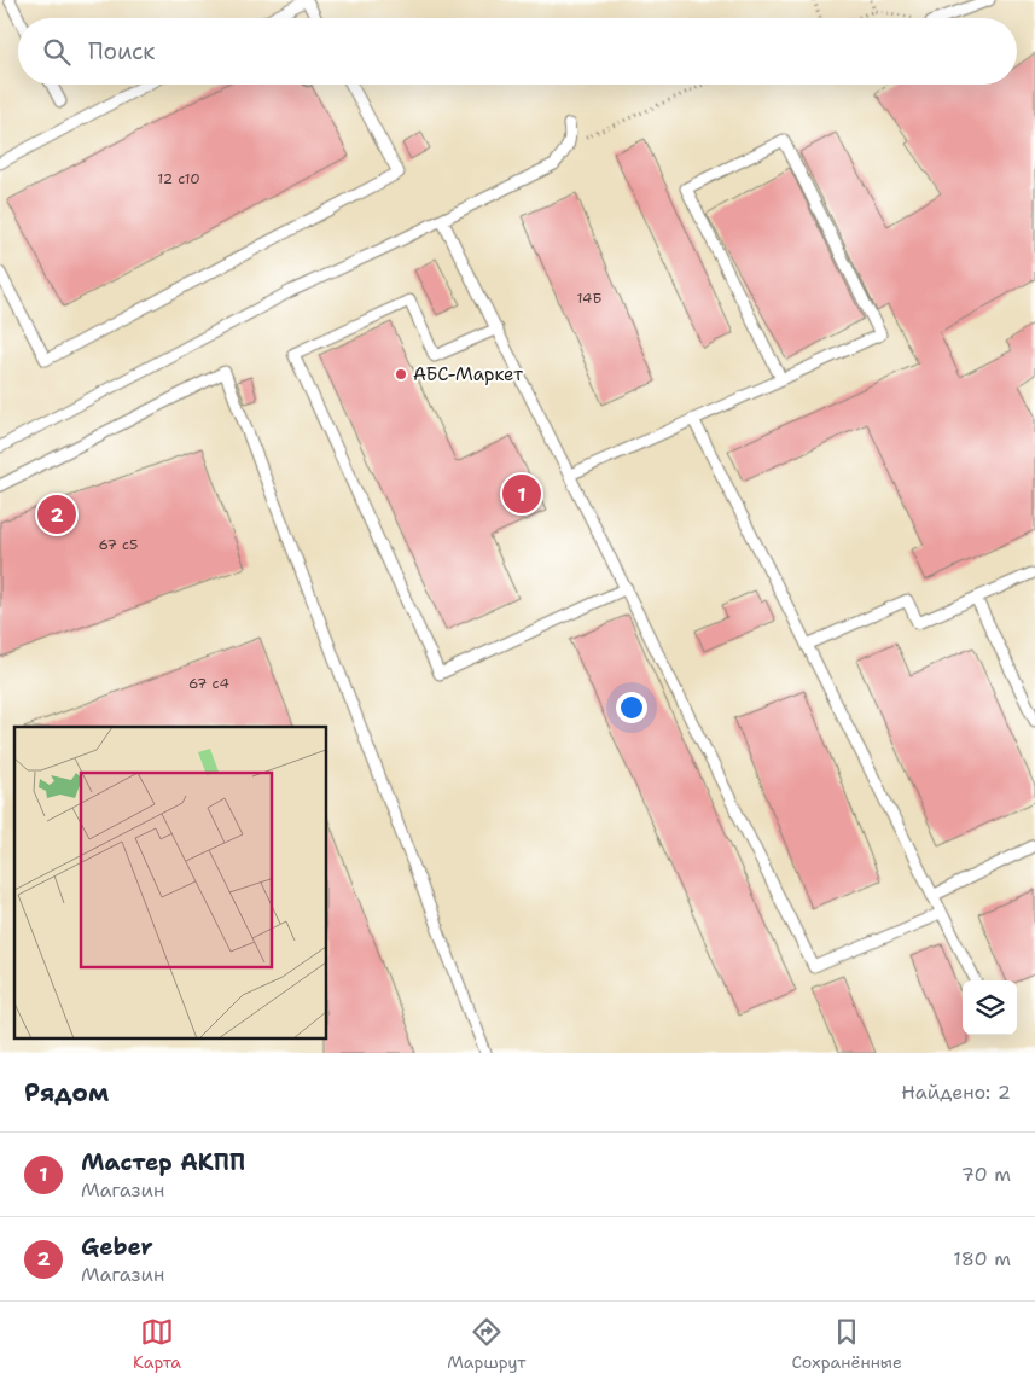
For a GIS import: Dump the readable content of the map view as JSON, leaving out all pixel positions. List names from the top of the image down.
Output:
{
  "places": ["АБС-Маркет"],
  "house_numbers": [
    "12 с10",
    "14Б",
    "67 с5",
    "67 с4"
  ],
  "page": {
    "search": "Поиск",
    "pins": ["1", "2"],
    "heading": ["Рядом", "Найдено: 2"],
    "list": [
      {
        "mark": "1",
        "name": "Мастер АКПП",
        "note": "Магазин",
        "value": "70 m"
      },
      {
        "mark": "2",
        "name": "Geber",
        "note": "Магазин",
        "value": "180 m"
      }
    ],
    "nav": ["Карта", "Маршрут", "Сохранённые"]
  }
}
